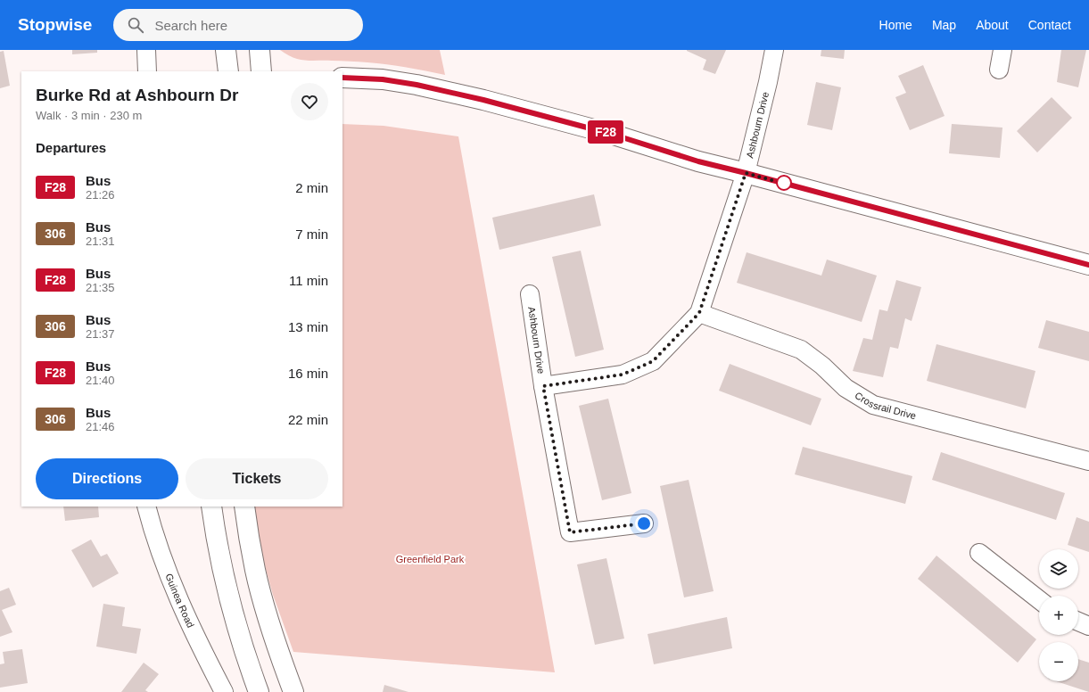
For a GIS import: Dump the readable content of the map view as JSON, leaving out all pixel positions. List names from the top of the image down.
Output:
{
  "streets": {
    "street": ["Ashbourn Drive", "Crossrail Drive", "Guinea Road"]
  },
  "crossings": [
    ["Ashbourn Drive", "Crossrail Drive"]
  ],
  "parks": ["Greenfield Park"],
  "lines": ["bus line F28"],
  "page": {
    "header": "Stopwise",
    "search": "Search here",
    "nav": [
      "Home",
      "Map",
      "About",
      "Contact"
    ],
    "on_map": "F28",
    "heading": [
      ["Burke Rd at Ashbourn Dr", "Walk · 3 min · 230 m"],
      "Departures"
    ],
    "list": [
      {
        "mark": "F28",
        "name": "Bus",
        "note": "21:26",
        "value": "2 min"
      },
      {
        "mark": "306",
        "name": "Bus",
        "note": "21:31",
        "value": "7 min"
      },
      {
        "mark": "F28",
        "name": "Bus",
        "note": "21:35",
        "value": "11 min"
      },
      {
        "mark": "306",
        "name": "Bus",
        "note": "21:37",
        "value": "13 min"
      },
      {
        "mark": "F28",
        "name": "Bus",
        "note": "21:40",
        "value": "16 min"
      },
      {
        "mark": "306",
        "name": "Bus",
        "note": "21:46",
        "value": "22 min"
      }
    ],
    "buttons": ["Directions", "Tickets"],
    "map_buttons": ["+", "−"]
  }
}
